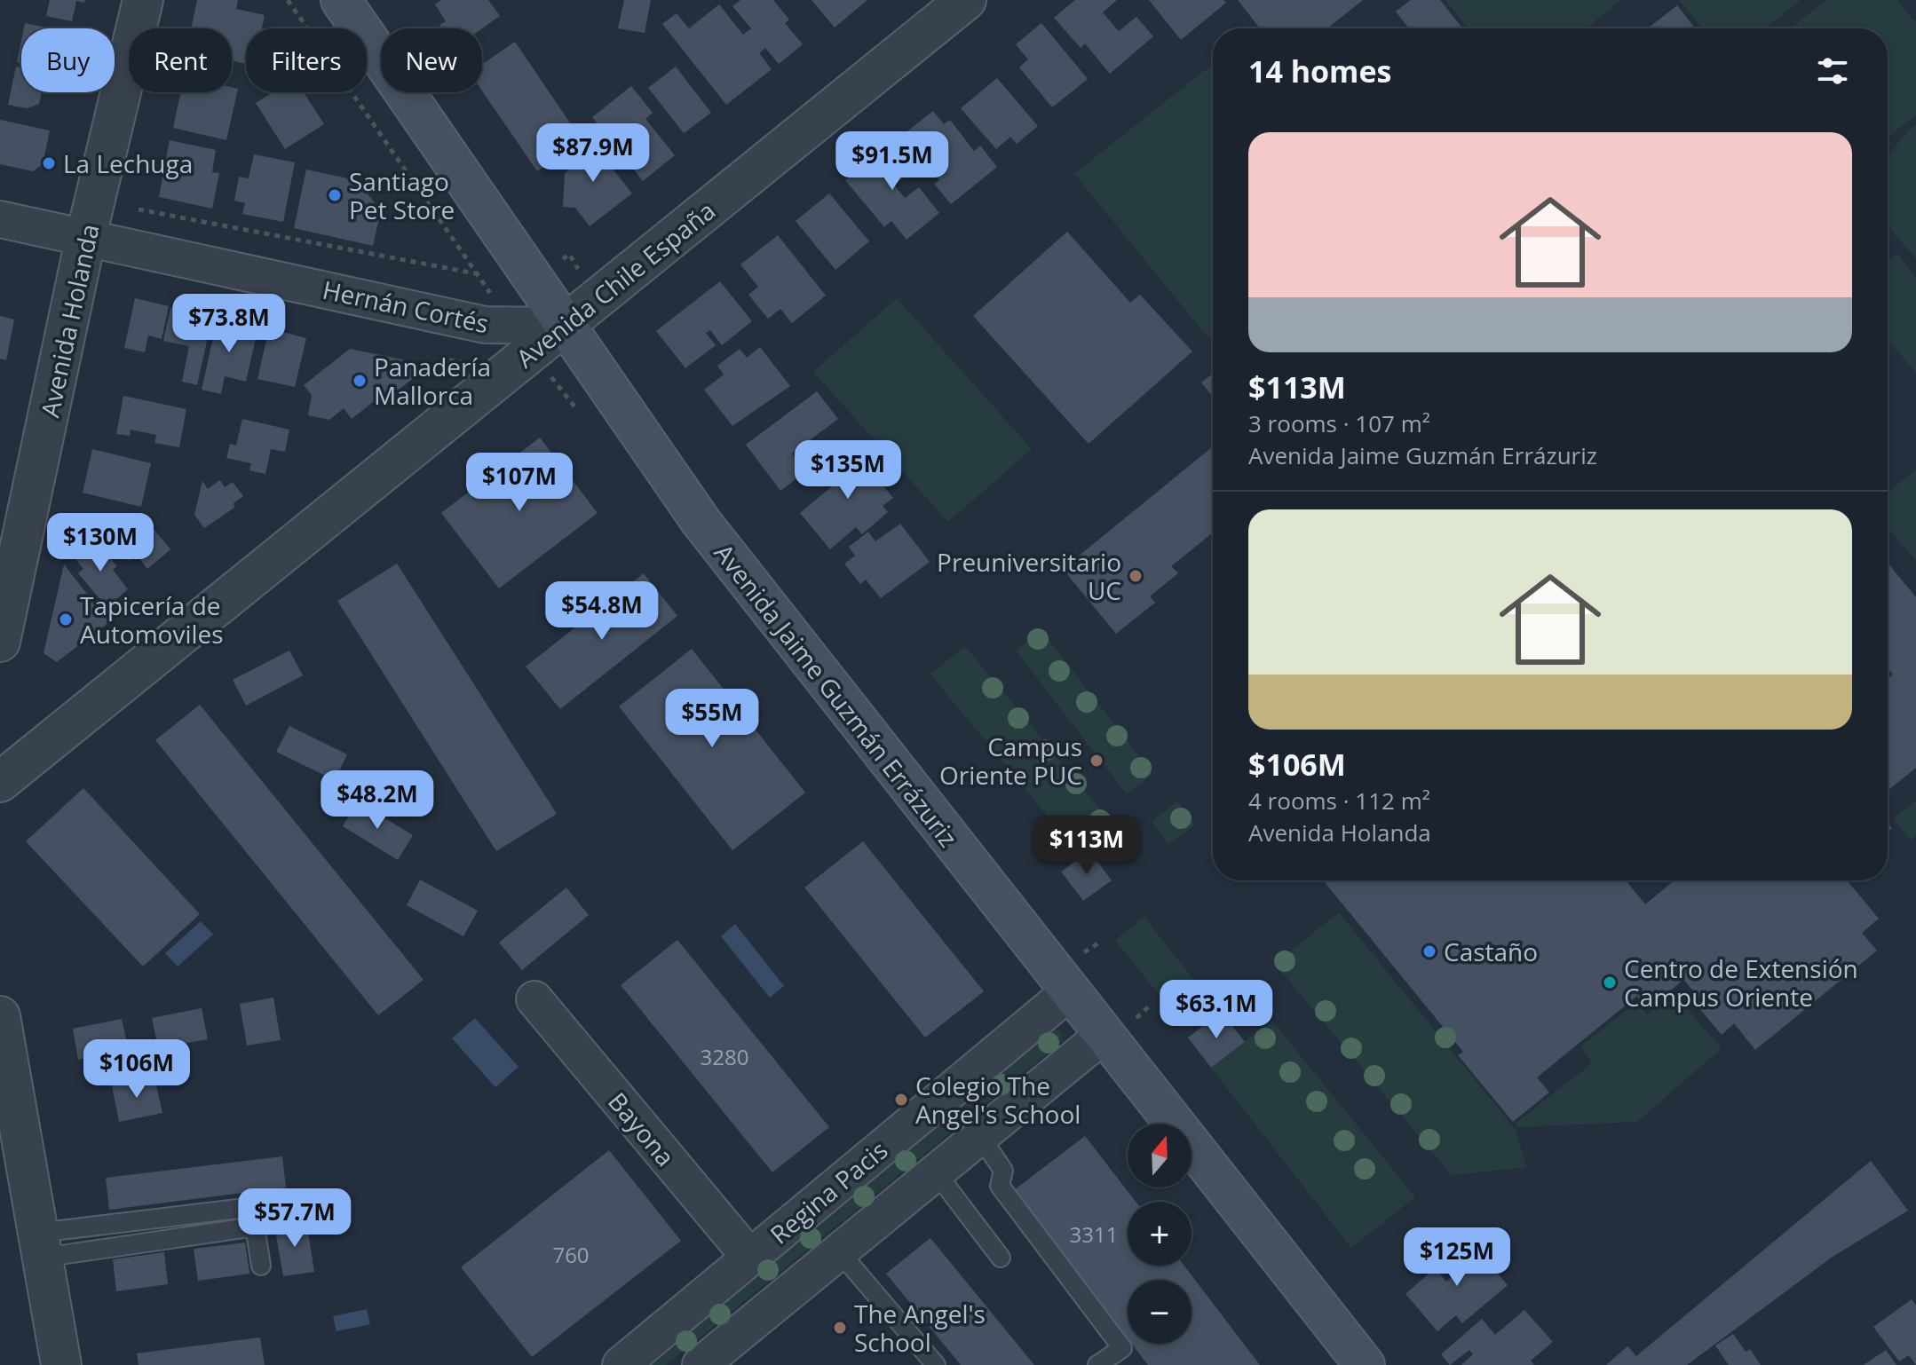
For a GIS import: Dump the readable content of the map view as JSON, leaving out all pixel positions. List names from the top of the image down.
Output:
{
  "streets": {
    "main road": ["Avenida Jaime Guzmán Errázuriz"],
    "street": [
      "Avenida Chile España",
      "Hernán Cortés",
      "Avenida Holanda",
      "Bayona",
      "Regina Pacis"
    ]
  },
  "crossings": [
    ["Avenida Chile España", "Hernán Cortés"],
    ["Avenida Chile España", "Avenida Jaime Guzmán Errázuriz"],
    ["Hernán Cortés", "Avenida Holanda"],
    ["Hernán Cortés", "Avenida Jaime Guzmán Errázuriz"],
    ["Avenida Jaime Guzmán Errázuriz", "Regina Pacis"],
    ["Bayona", "Regina Pacis"]
  ],
  "places": [
    "La Lechuga",
    "Santiago Pet Store",
    "Panadería Mallorca",
    "Preuniversitario UC",
    "Tapicería de Automoviles",
    "Campus Oriente PUC",
    "Castaño",
    "Centro de Extensión Campus Oriente",
    "Colegio The Angel's School",
    "The Angel's School"
  ],
  "house_numbers": ["3280", "3311", "760"],
  "north": "top",
  "page": {
    "chip": [
      "Buy",
      "Rent",
      "Filters",
      "New"
    ],
    "heading": "14 homes",
    "list": [
      {
        "name": "$113M",
        "note": "3 rooms · 107 m² · Avenida Jaime Guzmán Errázuriz"
      },
      {
        "name": "$106M",
        "note": "4 rooms · 112 m² · Avenida Holanda"
      }
    ],
    "price": [
      "$87.9M",
      "$91.5M",
      "$73.8M",
      "$135M",
      "$107M",
      "$130M",
      "$54.8M",
      "$55M",
      "$48.2M",
      "$113M",
      "$63.1M",
      "$106M",
      "$57.7M",
      "$125M"
    ],
    "map_buttons": ["+", "−"]
  }
}
